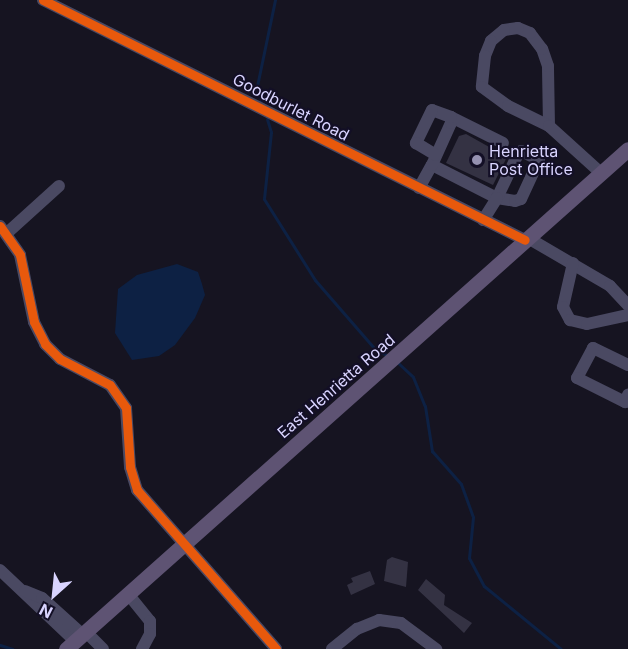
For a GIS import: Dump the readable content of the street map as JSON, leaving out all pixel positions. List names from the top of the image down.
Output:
{
  "streets": {
    "main road": ["East Henrietta Road"],
    "street": ["Goodburlet Road"]
  },
  "crossings": [
    ["Goodburlet Road", "East Henrietta Road"]
  ],
  "places": ["Henrietta Post Office"],
  "north": "bottom left"
}
